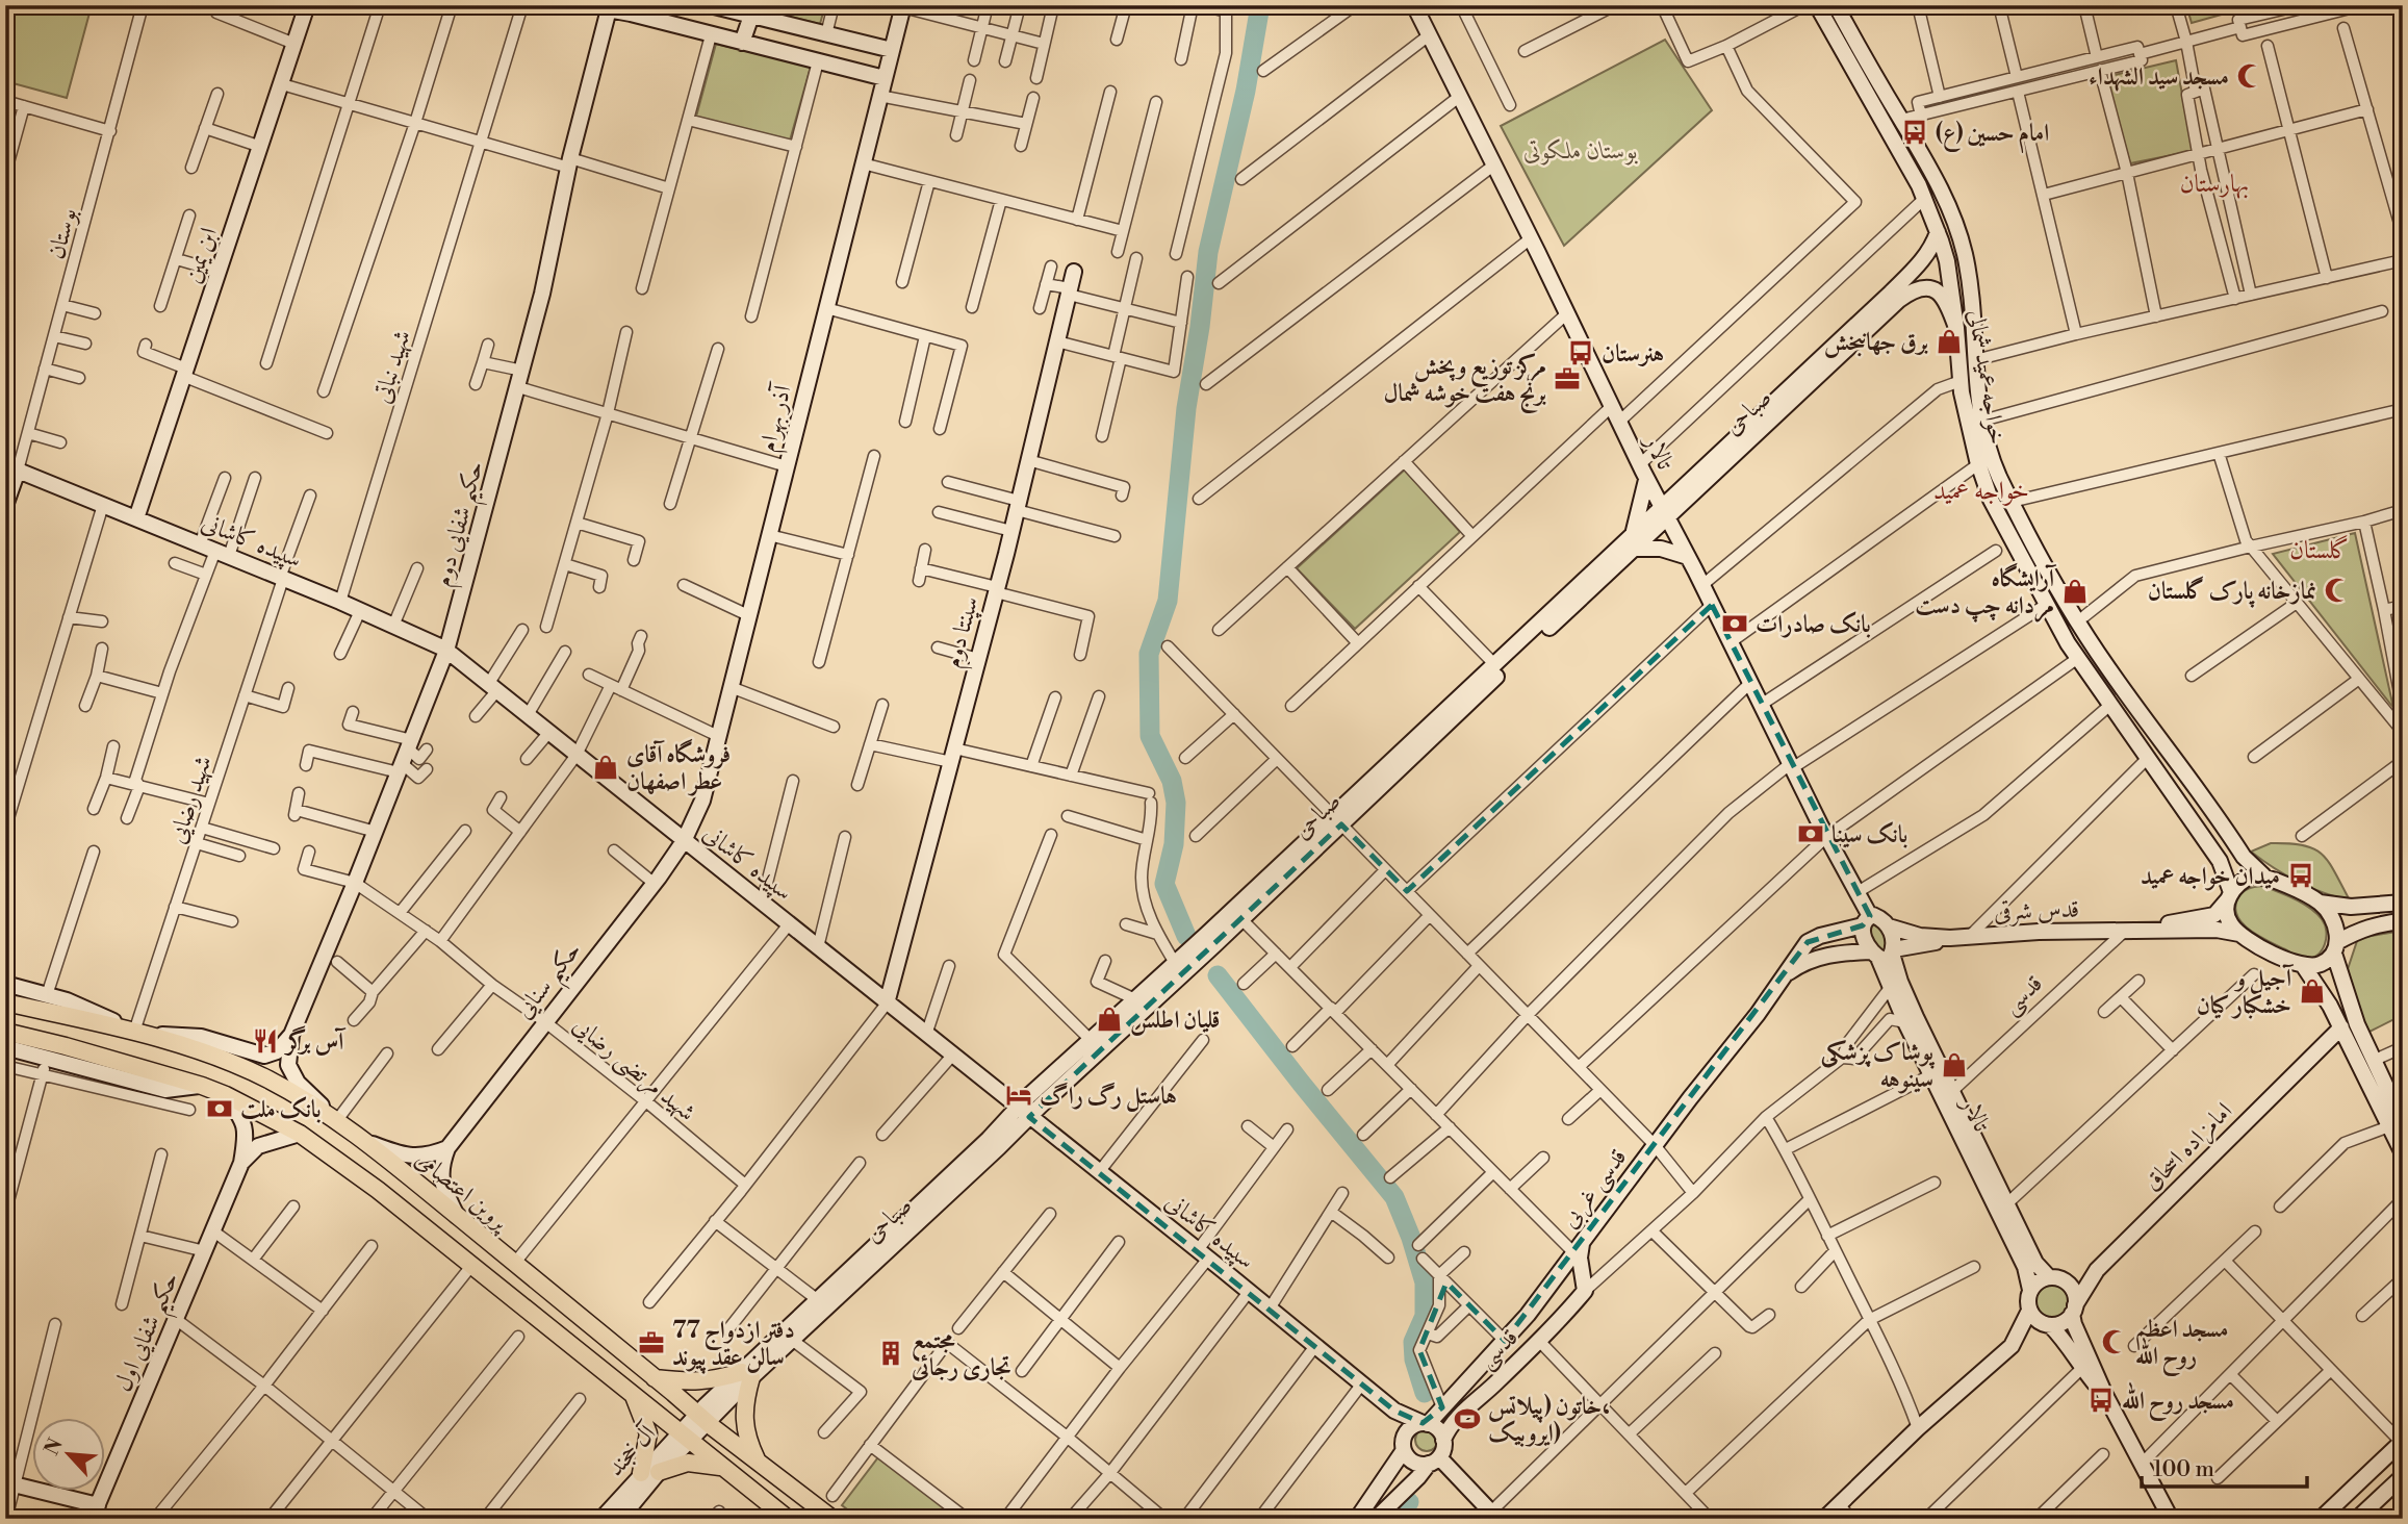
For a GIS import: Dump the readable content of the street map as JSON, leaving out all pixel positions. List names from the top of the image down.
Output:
{
  "streets": {
    "main road": ["پروین اعتصامی"],
    "street": [
      "بوستان",
      "ابن یمین",
      "شهید نباتی",
      "خواجه عمید شمالی",
      "صباحی",
      "آذر بهرام",
      "تالار",
      "حکیم شفایی دوم",
      "سپیده کاشانی",
      "سپنتا دوم",
      "شهید رضایی",
      "قدس شرقی",
      "حکیم سنایی",
      "قدسی",
      "شهید مرتضی رضایی",
      "امامزاده اسحاق",
      "قدسی غربی",
      "حکیم شفایی اول",
      "آل خجند"
    ]
  },
  "crossings": [
    ["بوستان", "سپیده کاشانی"],
    ["ابن یمین", "سپیده کاشانی"],
    ["شهید نباتی", "سپیده کاشانی"],
    ["خواجه عمید شمالی", "صباحی"],
    ["خواجه عمید شمالی", "قدس شرقی"],
    ["صباحی", "تالار"],
    ["صباحی", "سپیده کاشانی"],
    ["صباحی", "پروین اعتصامی"],
    ["صباحی", "آل خجند"],
    ["آذر بهرام", "سپیده کاشانی"],
    ["آذر بهرام", "حکیم سنایی"],
    ["تالار", "قدس شرقی"],
    ["تالار", "قدسی"],
    ["تالار", "امامزاده اسحاق"],
    ["تالار", "قدسی غربی"],
    ["حکیم شفایی دوم", "سپیده کاشانی"],
    ["حکیم شفایی دوم", "شهید مرتضی رضایی"],
    ["سپیده کاشانی", "سپنتا دوم"],
    ["سپیده کاشانی", "شهید رضایی"],
    ["سپیده کاشانی", "حکیم سنایی"],
    ["سپیده کاشانی", "قدسی"],
    ["سپیده کاشانی", "قدسی غربی"],
    ["شهید رضایی", "پروین اعتصامی"],
    ["قدس شرقی", "قدسی"],
    ["قدس شرقی", "قدسی غربی"],
    ["حکیم سنایی", "شهید مرتضی رضایی"],
    ["قدسی", "قدسی غربی"],
    ["پروین اعتصامی", "آل خجند"]
  ],
  "districts": ["بهارستان", "خواجه عمید", "گلستان"],
  "parks": ["بوستان ملکوتی"],
  "places": {
    "mosque": ["مسجد سید الشهداء", "نمازخانه پارک گلستان", "مسجد اعظم روح الله"],
    "bus stop": [
      "امام حسین (ع)",
      "هنرستان",
      "میدان خواجه عمید",
      "مسجد روح الله"
    ],
    "shop": [
      "برق جهانبخش",
      "آرایشگاه مردانه چپ دست",
      "فروشگاه آقای عطر اصفهان",
      "آجیل و خشکبار کیان",
      "قلیان اطلس",
      "پوشاک پزشکی سینوهه"
    ],
    "office": ["مرکز توزیع وپخش برنج هفت خوشه شمال", "دفتر ازدواج 77 سالن عقد پیوند"],
    "bank": ["بانک صادرات", "بانک سینا", "بانک ملت"],
    "restaurant": ["آس برگر"],
    "hotel": ["هاستل رگ راگ"],
    "building": ["مجتمع تجاری رجائی"],
    "sports": ["خاتون (پیلاتس، ایروبیک)"]
  },
  "scale_bar": "100 m",
  "north": "top left"
}
